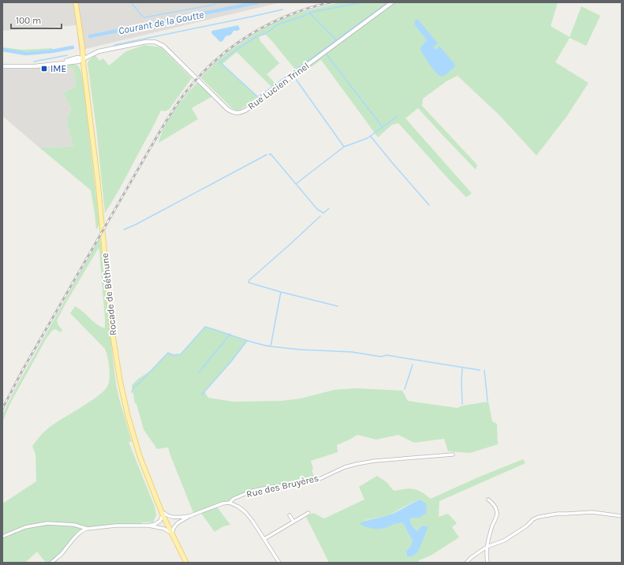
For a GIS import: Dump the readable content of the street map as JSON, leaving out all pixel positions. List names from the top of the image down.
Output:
{
  "streets": {
    "main road": ["Rocade de Béthune"],
    "street": ["Rue Lucien Trinel", "Rue des Bruyères"]
  },
  "crossings": [
    ["Rue Lucien Trinel", "Rocade de Béthune"],
    ["Rocade de Béthune", "Rue des Bruyères"]
  ],
  "water": ["Courant de la Goutte"],
  "places": {
    "transit": ["IME"]
  },
  "scale_bar": "100 m"
}
